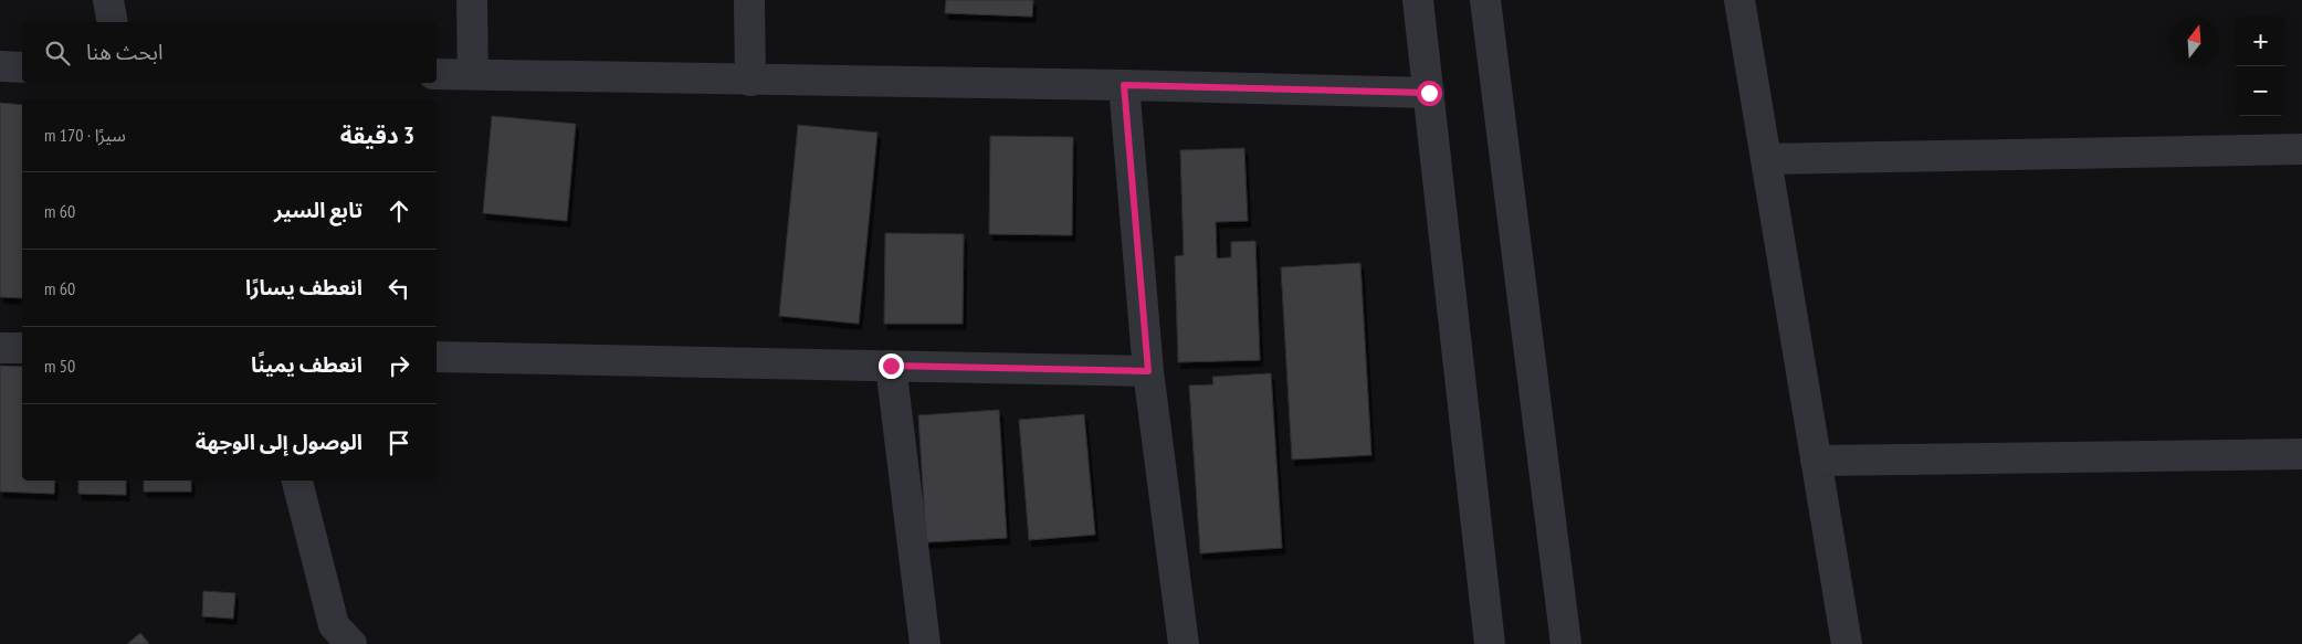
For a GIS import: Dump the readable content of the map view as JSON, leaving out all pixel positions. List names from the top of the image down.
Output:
{
  "north": "top",
  "page": {
    "map_buttons": ["+", "−"],
    "search": "ابحث هنا",
    "heading": ["3 دقيقة", "سيرًا · 170 m"],
    "list": [
      ["تابع السير", "60 m"],
      ["انعطف يسارًا", "60 m"],
      ["انعطف يمينًا", "50 m"],
      "الوصول إلى الوجهة"
    ]
  }
}
